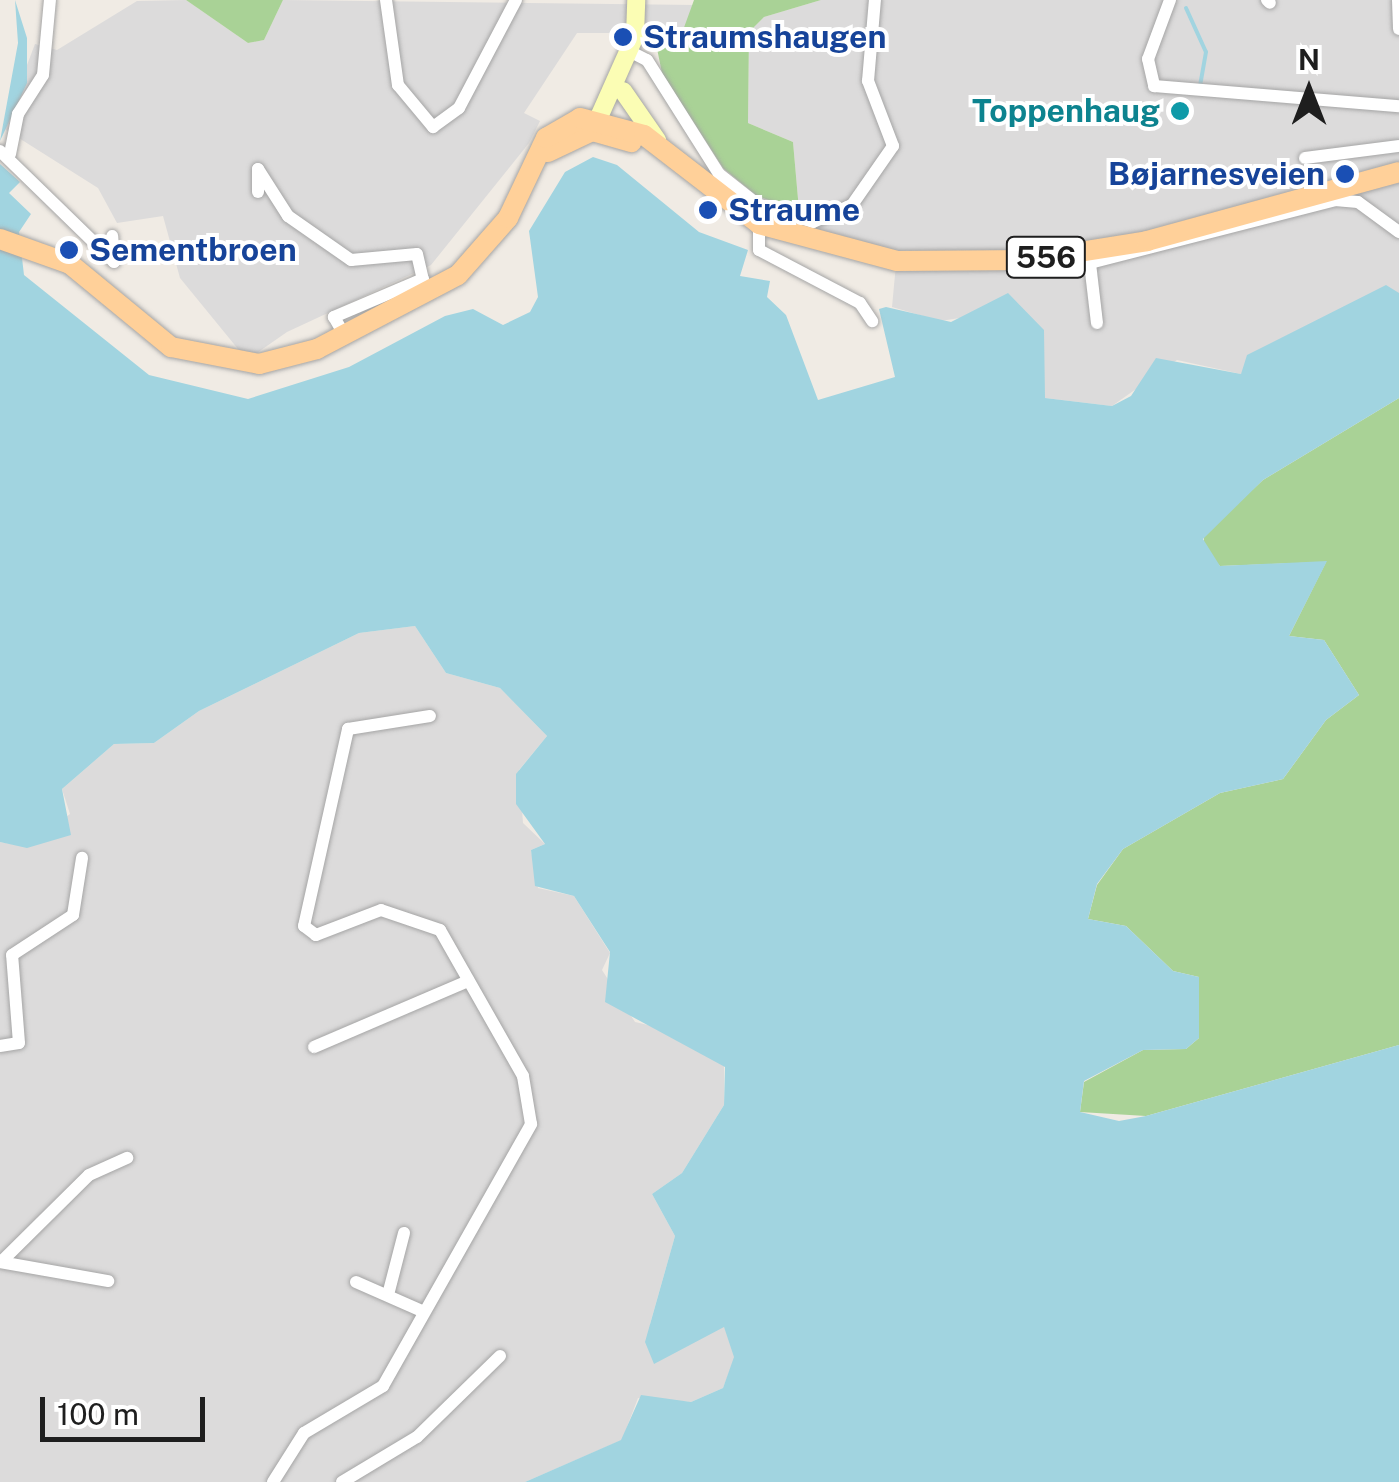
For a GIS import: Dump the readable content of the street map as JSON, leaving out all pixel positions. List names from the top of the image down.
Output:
{
  "streets": {
    "main road": ["556"]
  },
  "places": [
    "Straumshaugen",
    "Toppenhaug",
    "Bøjarnesveien",
    "Straume",
    "Sementbroen"
  ],
  "scale_bar": "100 m",
  "north": "top"
}
